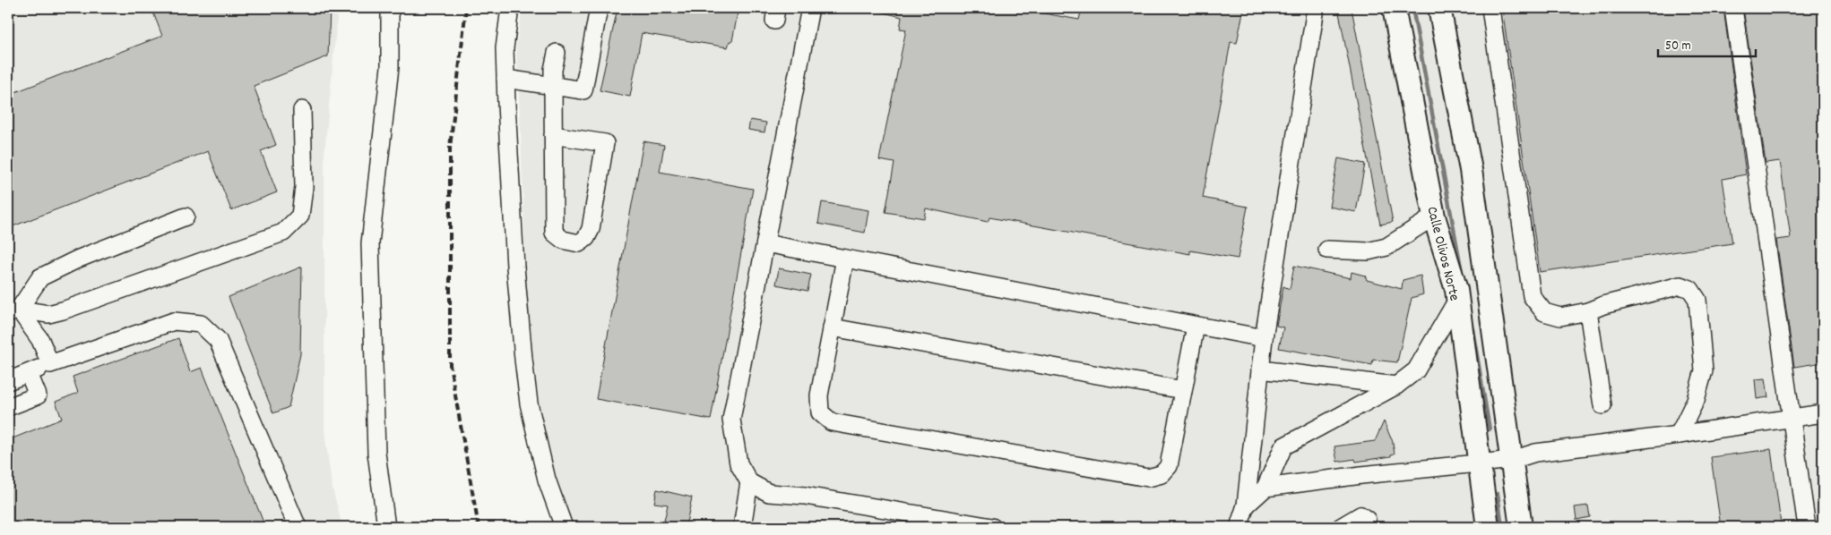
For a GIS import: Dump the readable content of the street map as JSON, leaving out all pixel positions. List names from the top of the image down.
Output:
{
  "streets": {
    "main road": ["Calle Olivos Norte"]
  },
  "scale_bar": "50 m"
}
